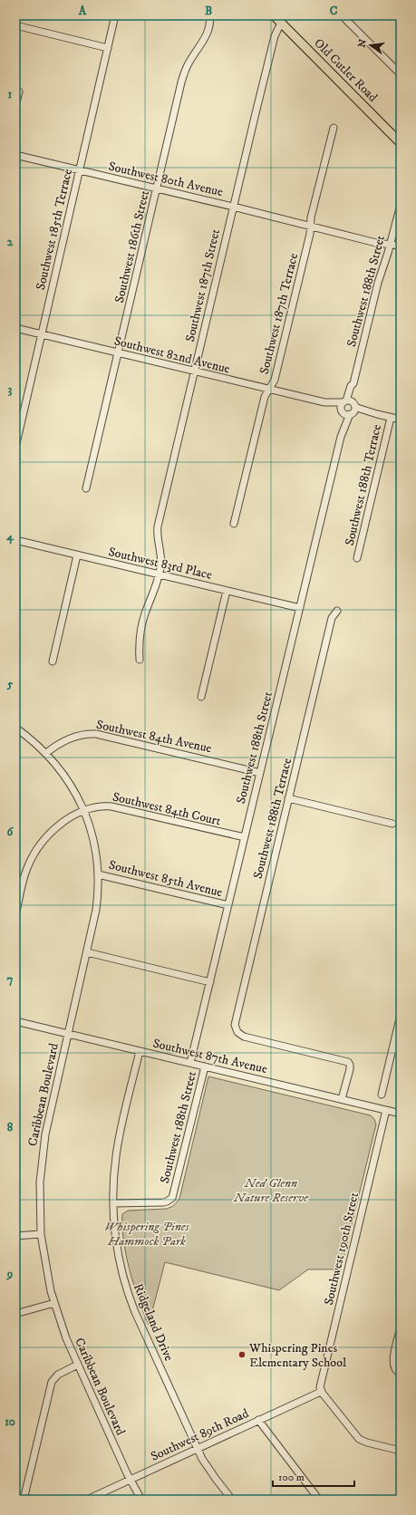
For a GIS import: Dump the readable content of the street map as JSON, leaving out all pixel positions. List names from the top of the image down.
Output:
{
  "streets": {
    "main road": ["Old Cutler Road"],
    "street": [
      "Southwest 80th Avenue",
      "Southwest 185th Terrace",
      "Southwest 186th Street",
      "Southwest 187th Street",
      "Southwest 188th Street",
      "Southwest 187th Terrace",
      "Southwest 82nd Avenue",
      "Southwest 188th Terrace",
      "Southwest 83rd Place",
      "Southwest 84th Avenue",
      "Southwest 84th Court",
      "Southwest 85th Avenue",
      "Southwest 87th Avenue",
      "Caribbean Boulevard",
      "Southwest 190th Street",
      "Ridgeland Drive",
      "Southwest 89th Road"
    ]
  },
  "crossings": [
    ["Old Cutler Road", "Southwest 187th Street"],
    ["Southwest 80th Avenue", "Southwest 185th Terrace"],
    ["Southwest 80th Avenue", "Southwest 186th Street"],
    ["Southwest 80th Avenue", "Southwest 187th Street"],
    ["Southwest 80th Avenue", "Southwest 188th Street"],
    ["Southwest 80th Avenue", "Southwest 187th Terrace"],
    ["Southwest 185th Terrace", "Southwest 82nd Avenue"],
    ["Southwest 186th Street", "Southwest 82nd Avenue"],
    ["Southwest 187th Street", "Southwest 82nd Avenue"],
    ["Southwest 187th Street", "Southwest 83rd Place"],
    ["Southwest 188th Street", "Southwest 82nd Avenue"],
    ["Southwest 188th Street", "Southwest 83rd Place"],
    ["Southwest 188th Street", "Southwest 84th Avenue"],
    ["Southwest 188th Street", "Southwest 84th Court"],
    ["Southwest 188th Street", "Southwest 85th Avenue"],
    ["Southwest 188th Street", "Southwest 87th Avenue"],
    ["Southwest 188th Street", "Ridgeland Drive"],
    ["Southwest 187th Terrace", "Southwest 82nd Avenue"],
    ["Southwest 82nd Avenue", "Southwest 188th Terrace"],
    ["Southwest 188th Terrace", "Southwest 87th Avenue"],
    ["Southwest 84th Avenue", "Caribbean Boulevard"],
    ["Southwest 84th Court", "Caribbean Boulevard"],
    ["Southwest 85th Avenue", "Caribbean Boulevard"],
    ["Southwest 87th Avenue", "Caribbean Boulevard"],
    ["Southwest 87th Avenue", "Southwest 190th Street"],
    ["Southwest 87th Avenue", "Ridgeland Drive"],
    ["Caribbean Boulevard", "Southwest 89th Road"],
    ["Southwest 190th Street", "Southwest 89th Road"],
    ["Ridgeland Drive", "Southwest 89th Road"]
  ],
  "parks": ["Ned Glenn Nature Reserve", "Whispering Pines Hammock Park"],
  "places": ["Whispering Pines Elementary School"],
  "scale_bar": "100 m",
  "north": "left",
  "grid": {
    "columns": ["A", "B", "C"],
    "rows": [
      "1",
      "2",
      "3",
      "4",
      "5",
      "6",
      "7",
      "8",
      "9",
      "10"
    ]
  }
}
